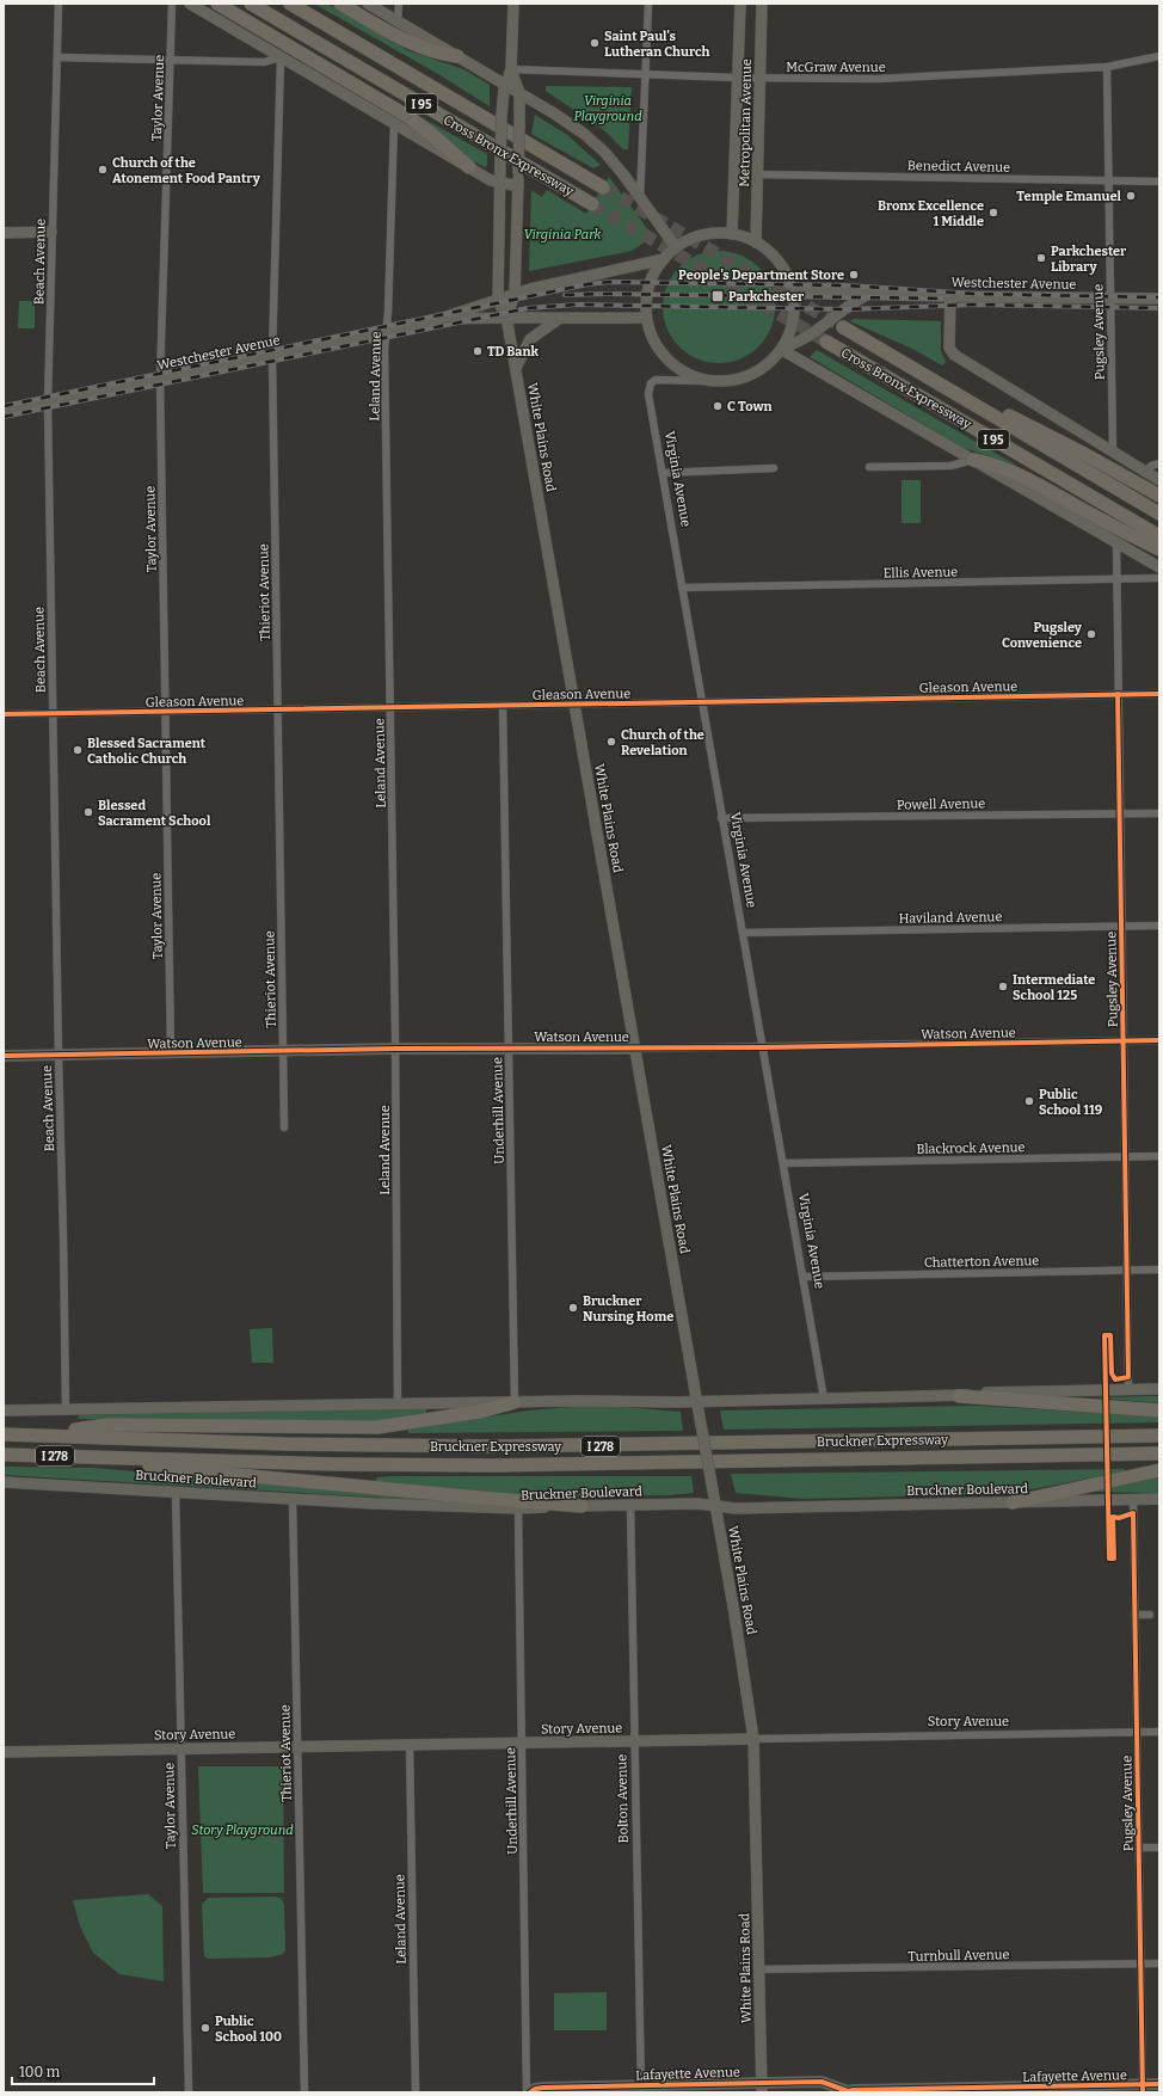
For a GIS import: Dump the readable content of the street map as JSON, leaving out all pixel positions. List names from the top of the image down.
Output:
{
  "streets": {
    "highway": [
      "I 95",
      "Cross Bronx Expressway",
      "Bruckner Expressway",
      "I 278"
    ],
    "main road": [
      "Metropolitan Avenue",
      "Westchester Avenue",
      "White Plains Road",
      "Watson Avenue",
      "Bruckner Boulevard",
      "Story Avenue",
      "Lafayette Avenue"
    ],
    "street": [
      "McGraw Avenue",
      "Taylor Avenue",
      "Benedict Avenue",
      "Beach Avenue",
      "Pugsley Avenue",
      "Leland Avenue",
      "Virginia Avenue",
      "Ellis Avenue",
      "Thieriot Avenue",
      "Gleason Avenue",
      "Powell Avenue",
      "Haviland Avenue",
      "Underhill Avenue",
      "Blackrock Avenue",
      "Chatterton Avenue",
      "Bolton Avenue",
      "Turnbull Avenue"
    ]
  },
  "crossings": [
    ["McGraw Avenue", "Metropolitan Avenue"],
    ["McGraw Avenue", "Pugsley Avenue"],
    ["Taylor Avenue", "Westchester Avenue"],
    ["Taylor Avenue", "Gleason Avenue"],
    ["Taylor Avenue", "Watson Avenue"],
    ["Taylor Avenue", "Bruckner Boulevard"],
    ["Taylor Avenue", "Story Avenue"],
    ["Metropolitan Avenue", "Benedict Avenue"],
    ["Metropolitan Avenue", "Westchester Avenue"],
    ["Metropolitan Avenue", "Virginia Avenue"],
    ["Benedict Avenue", "Pugsley Avenue"],
    ["Beach Avenue", "Westchester Avenue"],
    ["Beach Avenue", "Gleason Avenue"],
    ["Beach Avenue", "Watson Avenue"],
    ["Westchester Avenue", "Pugsley Avenue"],
    ["Westchester Avenue", "Leland Avenue"],
    ["Westchester Avenue", "White Plains Road"],
    ["Westchester Avenue", "Virginia Avenue"],
    ["Westchester Avenue", "Thieriot Avenue"],
    ["Pugsley Avenue", "Ellis Avenue"],
    ["Pugsley Avenue", "Gleason Avenue"],
    ["Pugsley Avenue", "Powell Avenue"],
    ["Pugsley Avenue", "Haviland Avenue"],
    ["Pugsley Avenue", "Watson Avenue"],
    ["Pugsley Avenue", "Blackrock Avenue"],
    ["Pugsley Avenue", "Chatterton Avenue"],
    ["Pugsley Avenue", "Bruckner Boulevard"],
    ["Pugsley Avenue", "Story Avenue"],
    ["Pugsley Avenue", "Turnbull Avenue"],
    ["Pugsley Avenue", "Lafayette Avenue"],
    ["Leland Avenue", "Gleason Avenue"],
    ["Leland Avenue", "Watson Avenue"],
    ["Leland Avenue", "Story Avenue"],
    ["White Plains Road", "Gleason Avenue"],
    ["White Plains Road", "Watson Avenue"],
    ["White Plains Road", "Bruckner Boulevard"],
    ["White Plains Road", "Story Avenue"],
    ["White Plains Road", "Turnbull Avenue"],
    ["White Plains Road", "Lafayette Avenue"],
    ["Virginia Avenue", "Ellis Avenue"],
    ["Virginia Avenue", "Gleason Avenue"],
    ["Virginia Avenue", "Powell Avenue"],
    ["Virginia Avenue", "Haviland Avenue"],
    ["Virginia Avenue", "Watson Avenue"],
    ["Virginia Avenue", "Blackrock Avenue"],
    ["Virginia Avenue", "Chatterton Avenue"],
    ["Thieriot Avenue", "Gleason Avenue"],
    ["Thieriot Avenue", "Watson Avenue"],
    ["Thieriot Avenue", "Bruckner Boulevard"],
    ["Thieriot Avenue", "Story Avenue"],
    ["Gleason Avenue", "Underhill Avenue"],
    ["Watson Avenue", "Underhill Avenue"],
    ["Underhill Avenue", "Bruckner Boulevard"],
    ["Underhill Avenue", "Story Avenue"],
    ["Underhill Avenue", "Lafayette Avenue"],
    ["Bruckner Boulevard", "Bolton Avenue"],
    ["Story Avenue", "Bolton Avenue"],
    ["Bolton Avenue", "Lafayette Avenue"]
  ],
  "parks": ["Virginia Playground", "Virginia Park", "Story Playground"],
  "places": {
    "other": [
      "Saint Paul's Lutheran Church",
      "Church of the Atonement Food Pantry",
      "Temple Emanuel",
      "Bronx Excellence 1 Middle",
      "Parkchester Library",
      "People's Department Store",
      "TD Bank",
      "C Town",
      "Pugsley Convenience",
      "Church of the Revelation",
      "Blessed Sacrament Catholic Church",
      "Blessed Sacrament School",
      "Intermediate School 125",
      "Public School 119",
      "Bruckner Nursing Home",
      "Public School 100"
    ],
    "transit": ["Parkchester"]
  },
  "scale_bar": "100 m"
}
